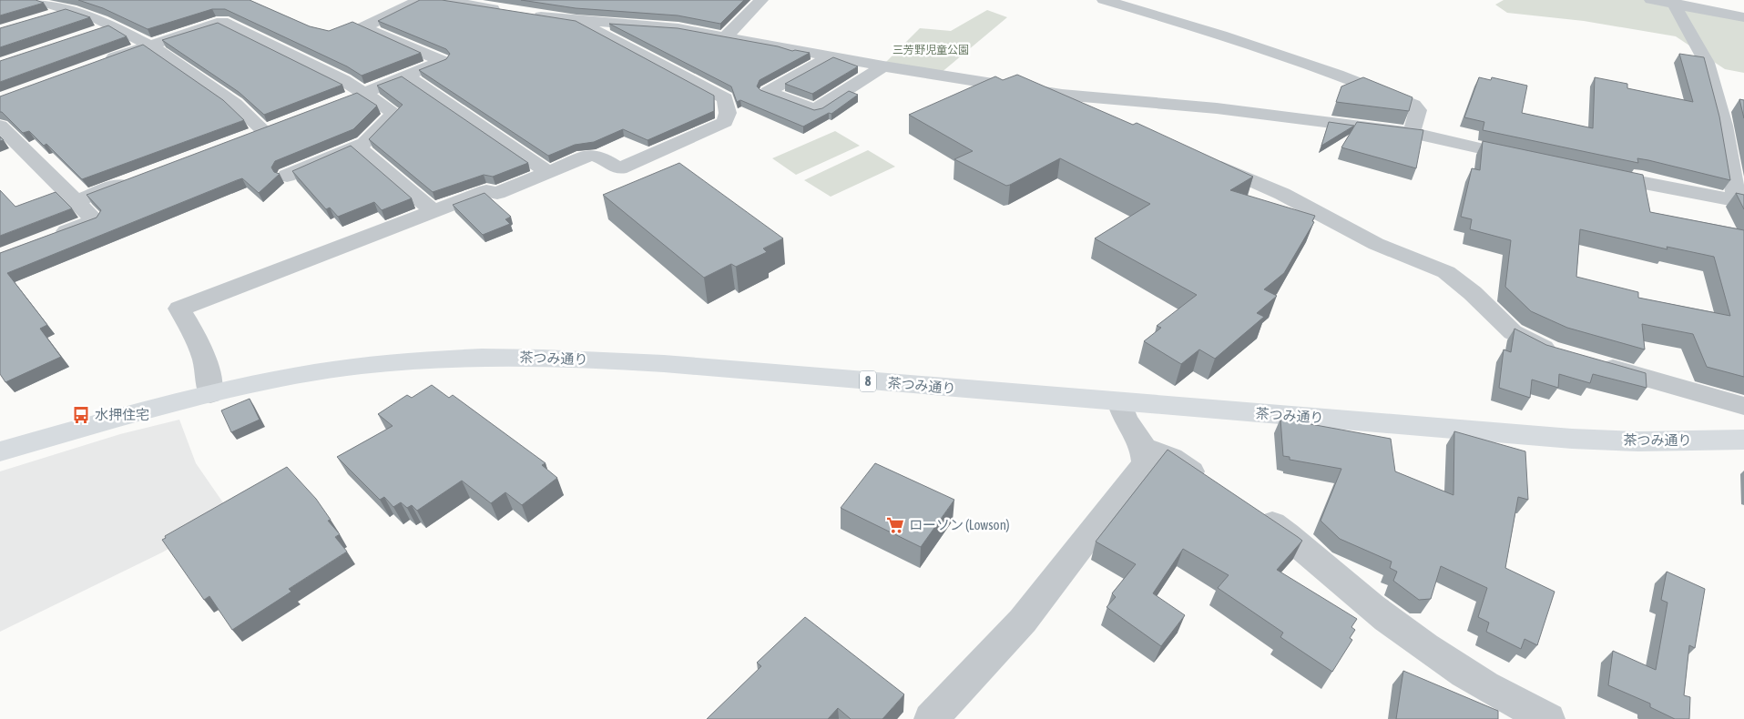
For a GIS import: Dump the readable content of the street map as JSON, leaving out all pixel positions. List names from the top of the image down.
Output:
{
  "streets": {
    "main road": ["茶つみ通り", "8"]
  },
  "parks": ["三芳野児童公園"],
  "places": {
    "bus stop": ["水押住宅"],
    "supermarket": ["ローソン (Lowson)"]
  }
}
